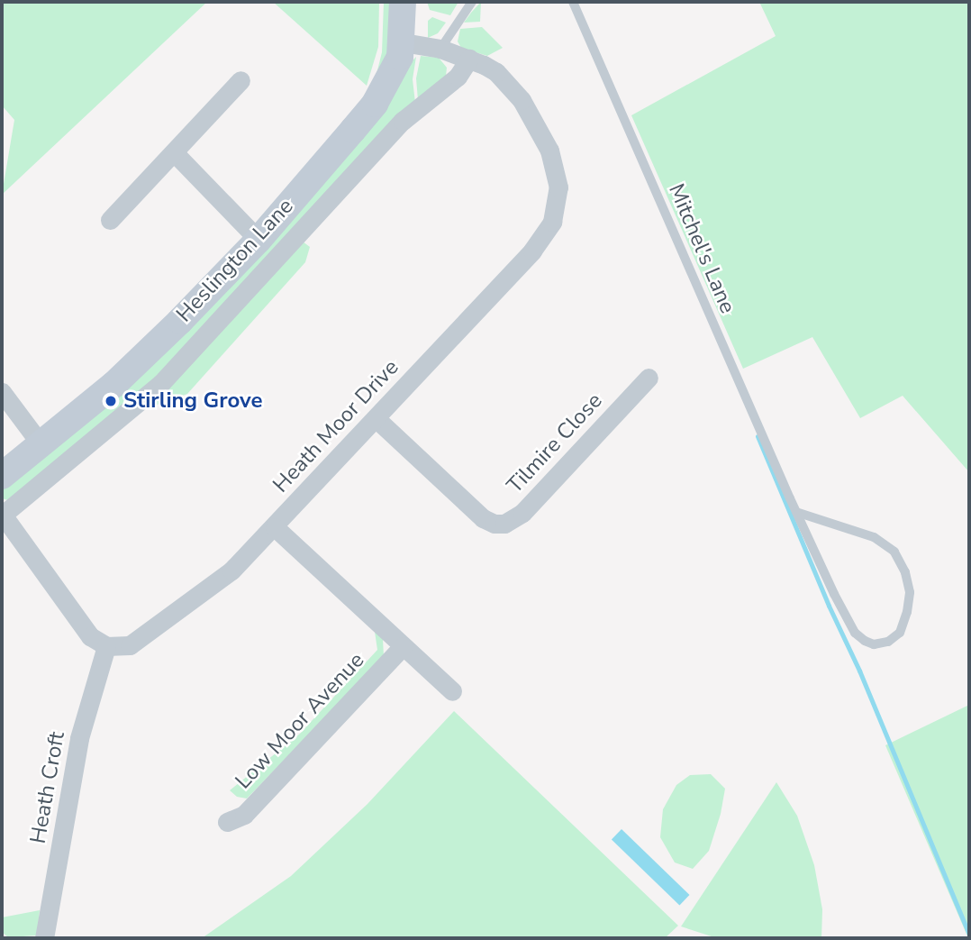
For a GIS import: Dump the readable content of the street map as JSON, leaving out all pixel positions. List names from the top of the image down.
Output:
{
  "streets": {
    "street": [
      "Heslington Lane",
      "Heath Moor Drive",
      "Tilmire Close",
      "Low Moor Avenue",
      "Heath Croft"
    ],
    "lane": ["Mitchel's Lane"]
  },
  "crossings": [
    ["Heslington Lane", "Heath Moor Drive"],
    ["Heath Moor Drive", "Tilmire Close"],
    ["Heath Moor Drive", "Heath Croft"]
  ],
  "places": ["Stirling Grove"]
}
